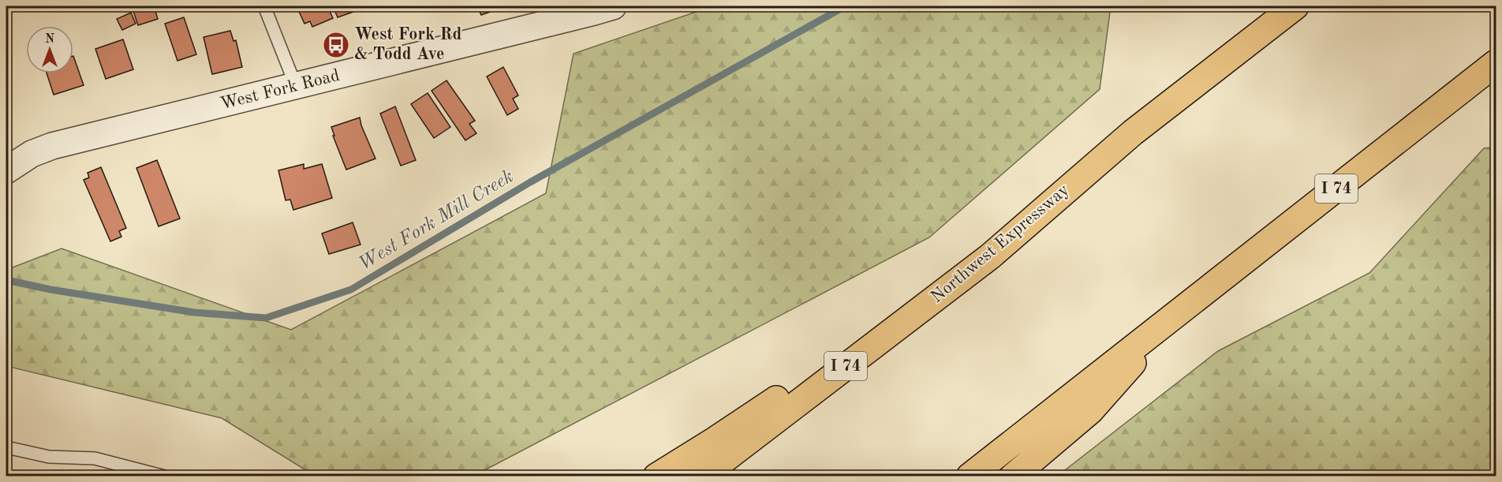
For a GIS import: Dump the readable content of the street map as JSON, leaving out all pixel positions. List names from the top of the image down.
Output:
{
  "streets": {
    "highway": ["I 74", "Northwest Expressway"],
    "street": ["West Fork Road"]
  },
  "water": ["West Fork Mill Creek"],
  "places": {
    "bus stop": ["West Fork Rd & Todd Ave"]
  },
  "north": "top"
}
